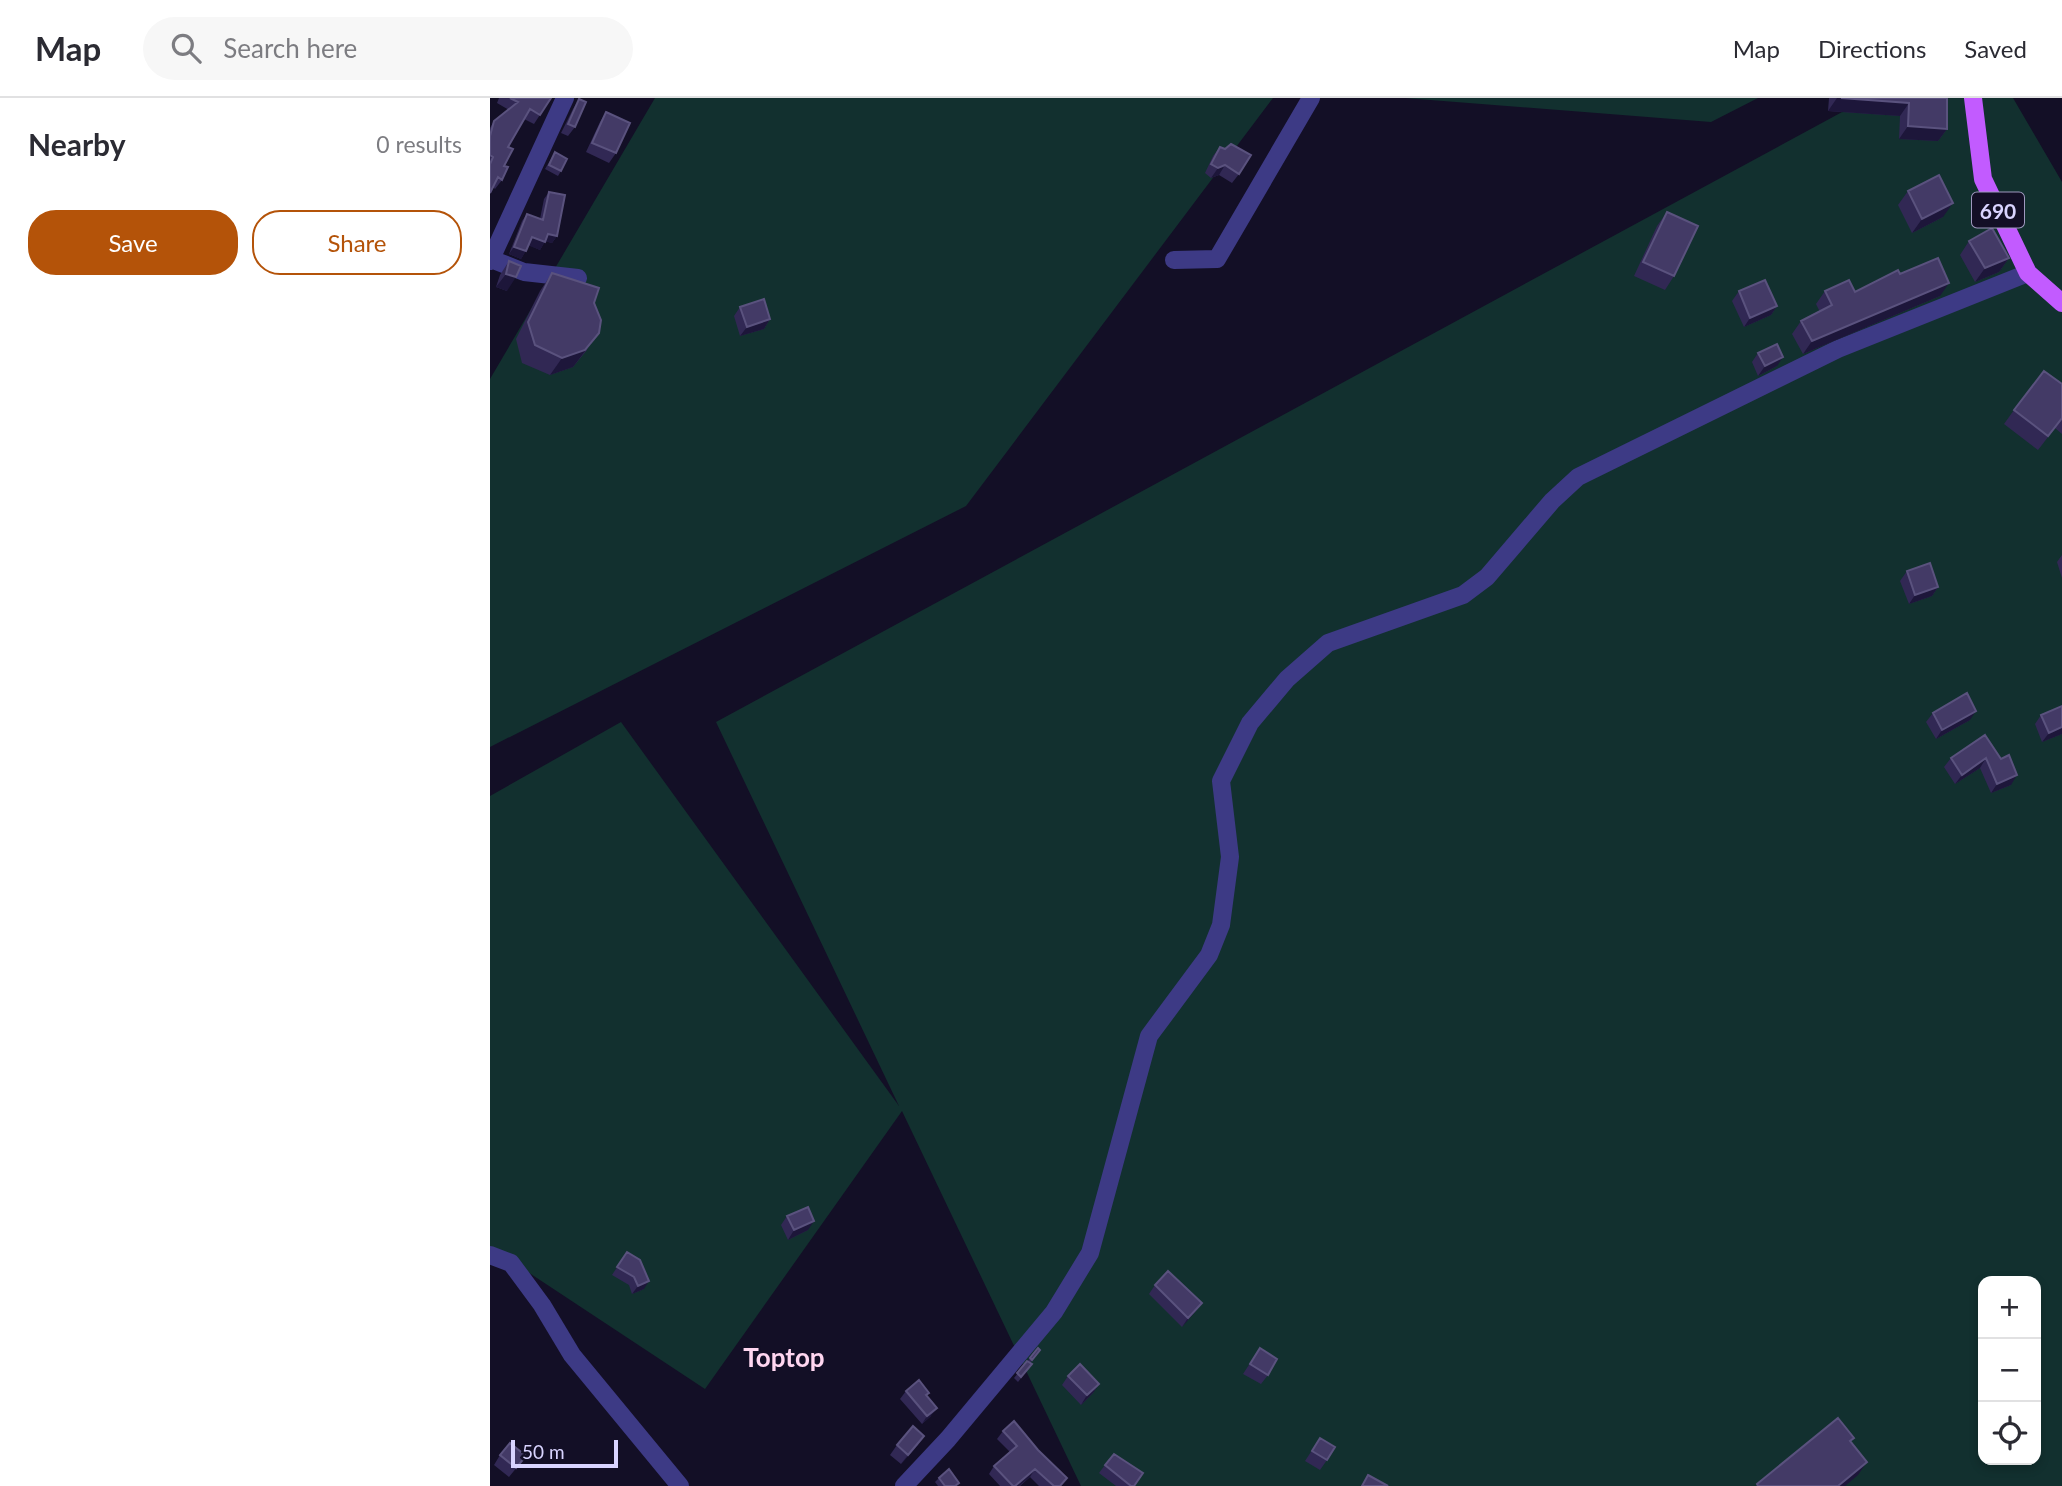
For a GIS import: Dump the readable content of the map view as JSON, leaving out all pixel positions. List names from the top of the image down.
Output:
{
  "streets": {
    "main road": ["690"]
  },
  "districts": ["Toptop"],
  "scale_bar": "50 m",
  "page": {
    "header": "Map",
    "search": "Search here",
    "nav": ["Map", "Directions", "Saved"],
    "heading": ["Nearby", "0 results"],
    "buttons": ["Save", "Share"],
    "map_buttons": ["+", "−"],
    "scale": "50 m"
  }
}
